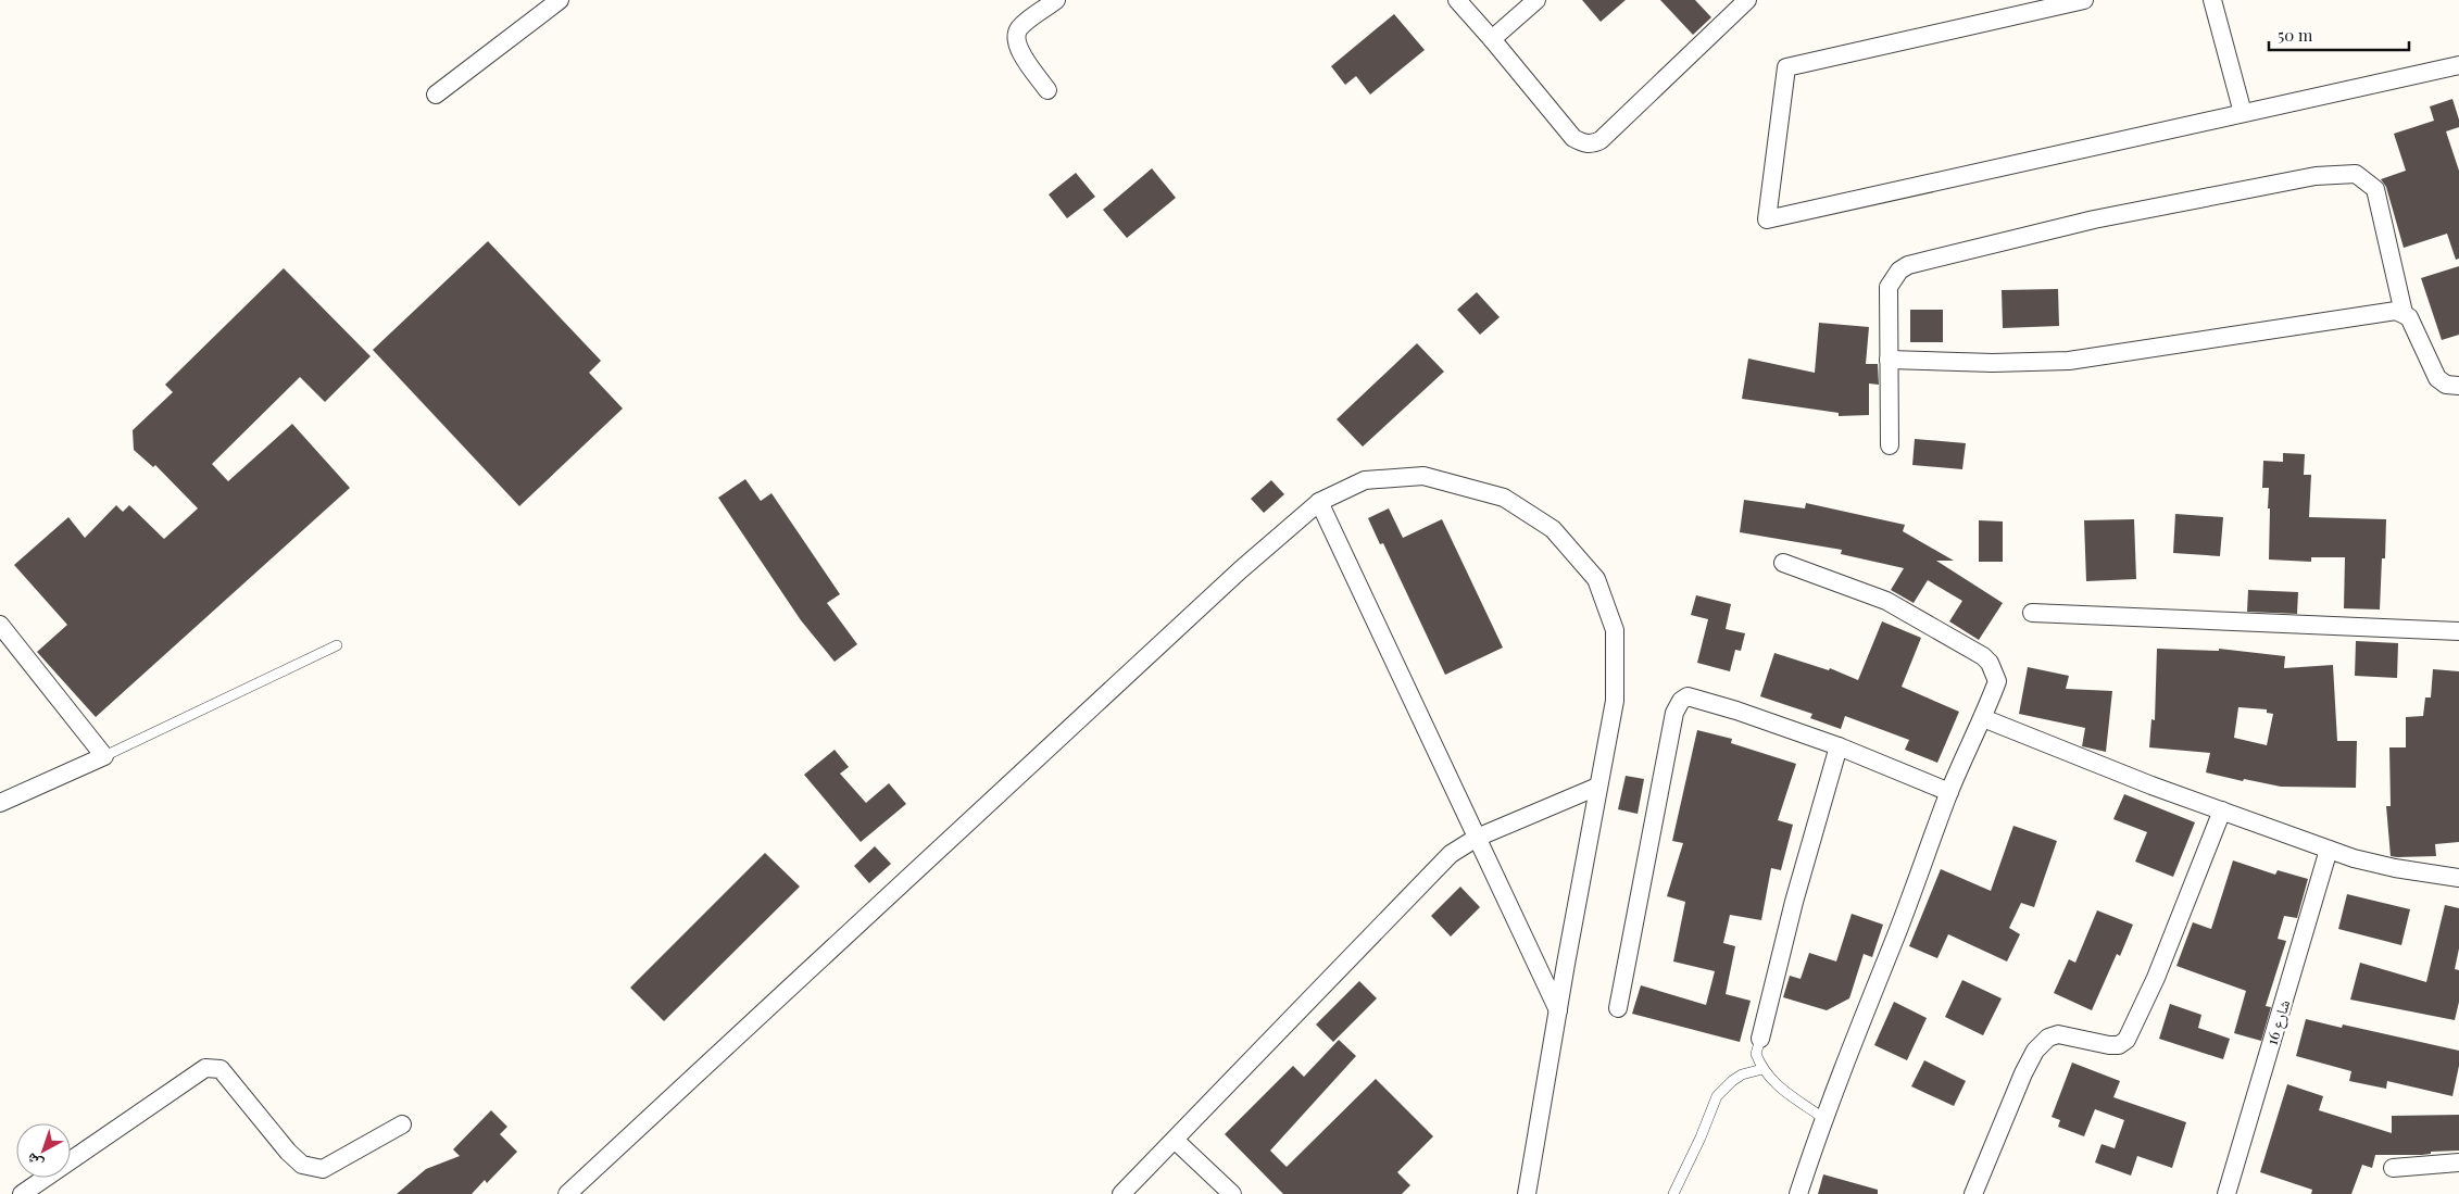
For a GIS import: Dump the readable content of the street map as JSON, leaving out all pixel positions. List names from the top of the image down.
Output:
{
  "streets": {
    "street": ["شارع 16"]
  },
  "scale_bar": "50 m",
  "north": "bottom left"
}
